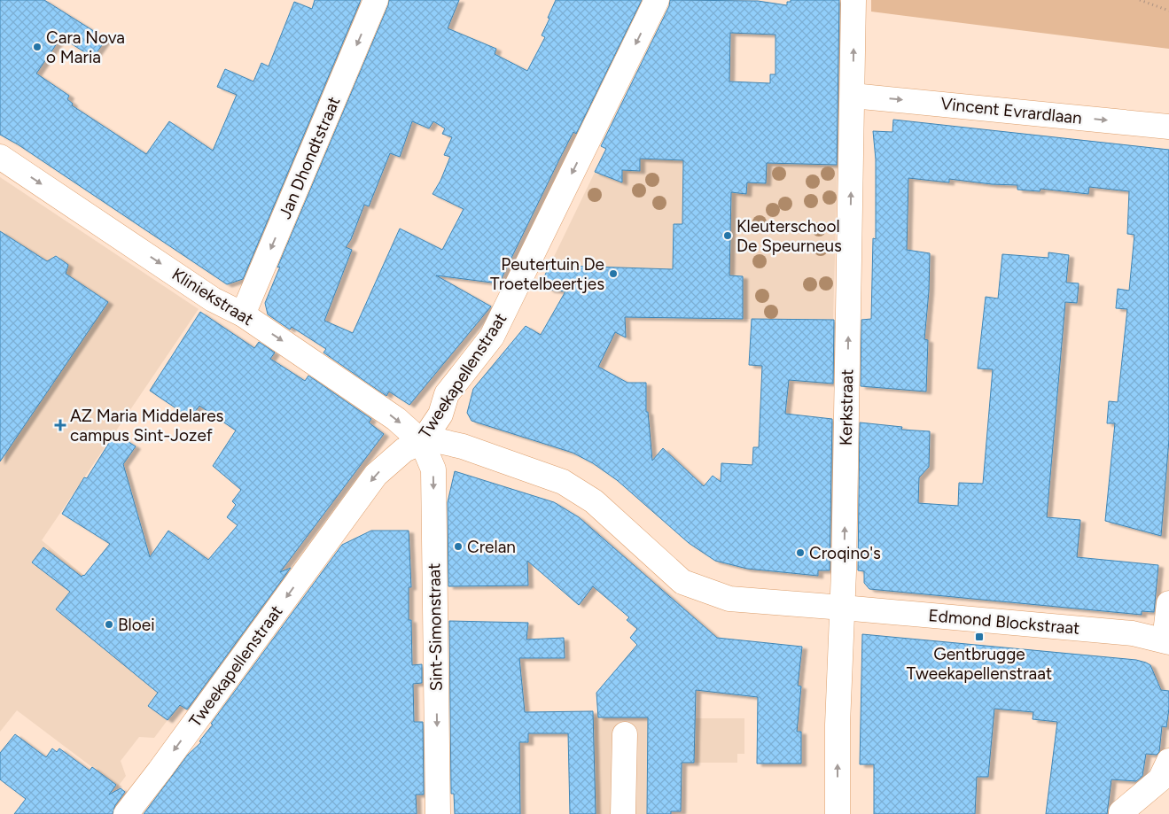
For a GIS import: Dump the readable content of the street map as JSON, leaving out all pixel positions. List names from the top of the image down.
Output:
{
  "streets": {
    "street": [
      "Vincent Evrardlaan",
      "Jan Dhondtstraat",
      "Kliniekstraat",
      "Tweekapellenstraat",
      "Kerkstraat",
      "Edmond Blockstraat",
      "Sint-Simonstraat"
    ]
  },
  "crossings": [
    ["Vincent Evrardlaan", "Kerkstraat"],
    ["Jan Dhondtstraat", "Kliniekstraat"],
    ["Kliniekstraat", "Tweekapellenstraat"],
    ["Kliniekstraat", "Edmond Blockstraat"],
    ["Kliniekstraat", "Sint-Simonstraat"],
    ["Tweekapellenstraat", "Edmond Blockstraat"],
    ["Tweekapellenstraat", "Sint-Simonstraat"],
    ["Kerkstraat", "Edmond Blockstraat"],
    ["Edmond Blockstraat", "Sint-Simonstraat"]
  ],
  "one_way": [
    "Vincent Evrardlaan",
    "Jan Dhondtstraat",
    "Kliniekstraat",
    "Tweekapellenstraat",
    "Kerkstraat",
    "Sint-Simonstraat"
  ],
  "places": {
    "other": [
      "Cara Nova o Maria",
      "Kleuterschool De Speurneus",
      "Peutertuin De Troetelbeertjes",
      "Crelan",
      "Croqino's",
      "Bloei"
    ],
    "health": ["AZ Maria Middelares campus Sint-Jozef"],
    "transit": ["Gentbrugge Tweekapellenstraat"]
  }
}
